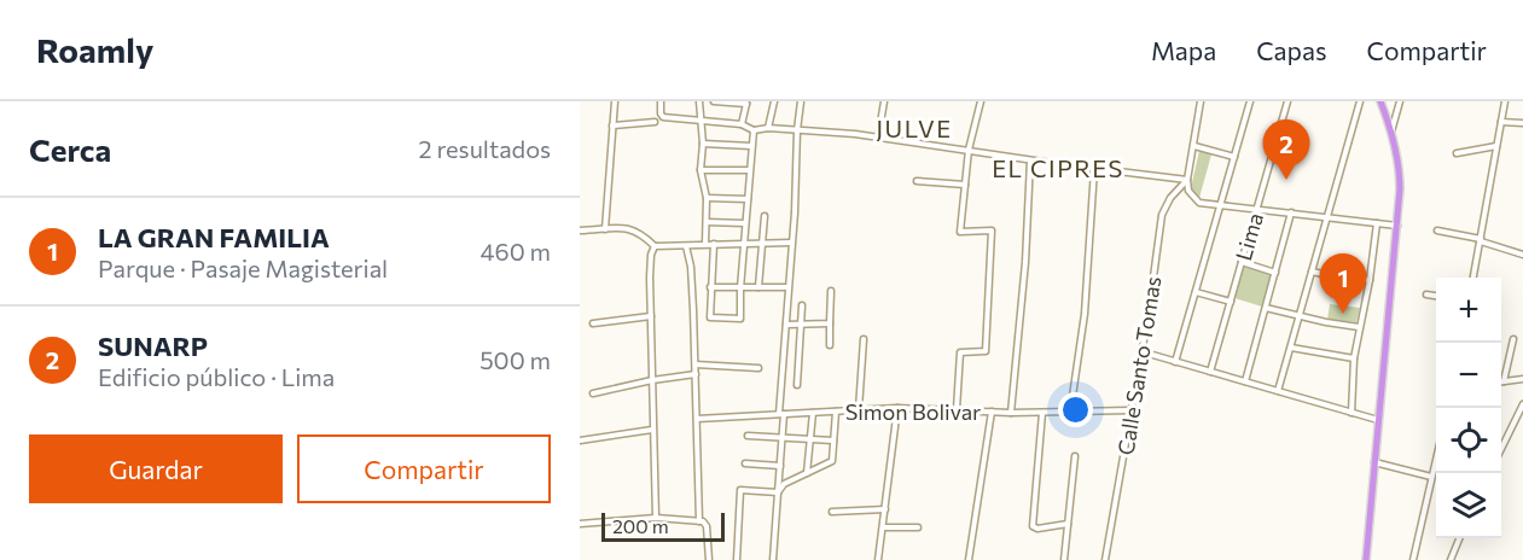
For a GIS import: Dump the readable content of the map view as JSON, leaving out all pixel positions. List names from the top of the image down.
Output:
{
  "streets": {
    "street": ["Lima", "Calle Santo Tomas", "Simon Bolivar"]
  },
  "crossings": [
    ["Calle Santo Tomas", "Simon Bolivar"]
  ],
  "districts": ["JULVE", "EL CIPRES"],
  "scale_bar": "200 m",
  "page": {
    "header": "Roamly",
    "nav": ["Mapa", "Capas", "Compartir"],
    "heading": ["Cerca", "2 resultados"],
    "pins": ["2", "1"],
    "list": [
      {
        "mark": "1",
        "name": "LA GRAN FAMILIA",
        "note": "Parque · Pasaje Magisterial",
        "value": "460 m"
      },
      {
        "mark": "2",
        "name": "SUNARP",
        "note": "Edificio público · Lima",
        "value": "500 m"
      }
    ],
    "map_buttons": ["+", "−"],
    "buttons": ["Guardar", "Compartir"],
    "scale": "200 m"
  }
}
